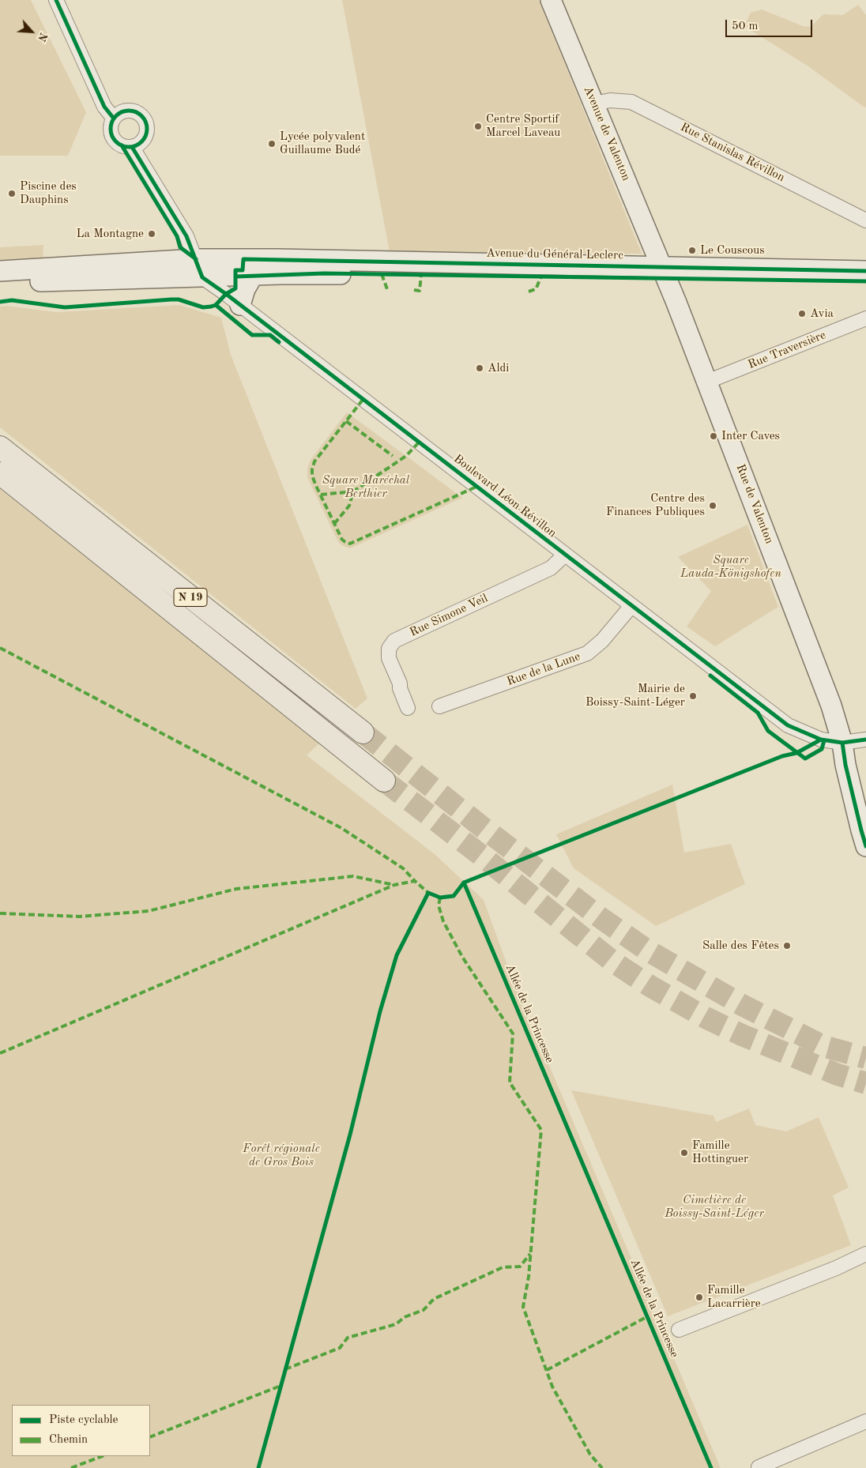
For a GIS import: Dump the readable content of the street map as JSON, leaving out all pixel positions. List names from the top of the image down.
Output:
{
  "streets": {
    "highway": ["N 19"],
    "main road": ["Avenue de Valenton", "Avenue du Général Leclerc", "Rue de Valenton"],
    "street": [
      "Rue Stanislas Révillon",
      "Rue Traversière",
      "Boulevard Léon Révillon",
      "Rue Simone Veil",
      "Rue de la Lune"
    ],
    "cycle path": ["Allée de la Princesse"]
  },
  "crossings": [
    ["Avenue de Valenton", "Rue Stanislas Révillon"],
    ["Avenue de Valenton", "Avenue du Général Leclerc"],
    ["Avenue de Valenton", "Rue de Valenton"],
    ["Avenue du Général Leclerc", "Boulevard Léon Révillon"],
    ["Avenue du Général Leclerc", "Rue de Valenton"],
    ["Rue Traversière", "Rue de Valenton"],
    ["Boulevard Léon Révillon", "Rue de Valenton"],
    ["Boulevard Léon Révillon", "Rue Simone Veil"],
    ["Boulevard Léon Révillon", "Rue de la Lune"]
  ],
  "parks": [
    "Square Maréchal Berthier",
    "Square Lauda-Königshofen",
    "Forêt régionale de Gros Bois",
    "Cimetière de Boissy-Saint-Léger"
  ],
  "places": [
    "Centre Sportif Marcel Laveau",
    "Lycée polyvalent Guillaume Budé",
    "Piscine des Dauphins",
    "La Montagne",
    "Le Couscous",
    "Avia",
    "Aldi",
    "Inter Caves",
    "Centre des Finances Publiques",
    "Mairie de Boissy-Saint-Léger",
    "Salle des Fêtes",
    "Famille Hottinguer",
    "Famille Lacarrière"
  ],
  "legend": ["Piste cyclable", "Chemin"],
  "scale_bar": "50 m",
  "north": "bottom right"
}
